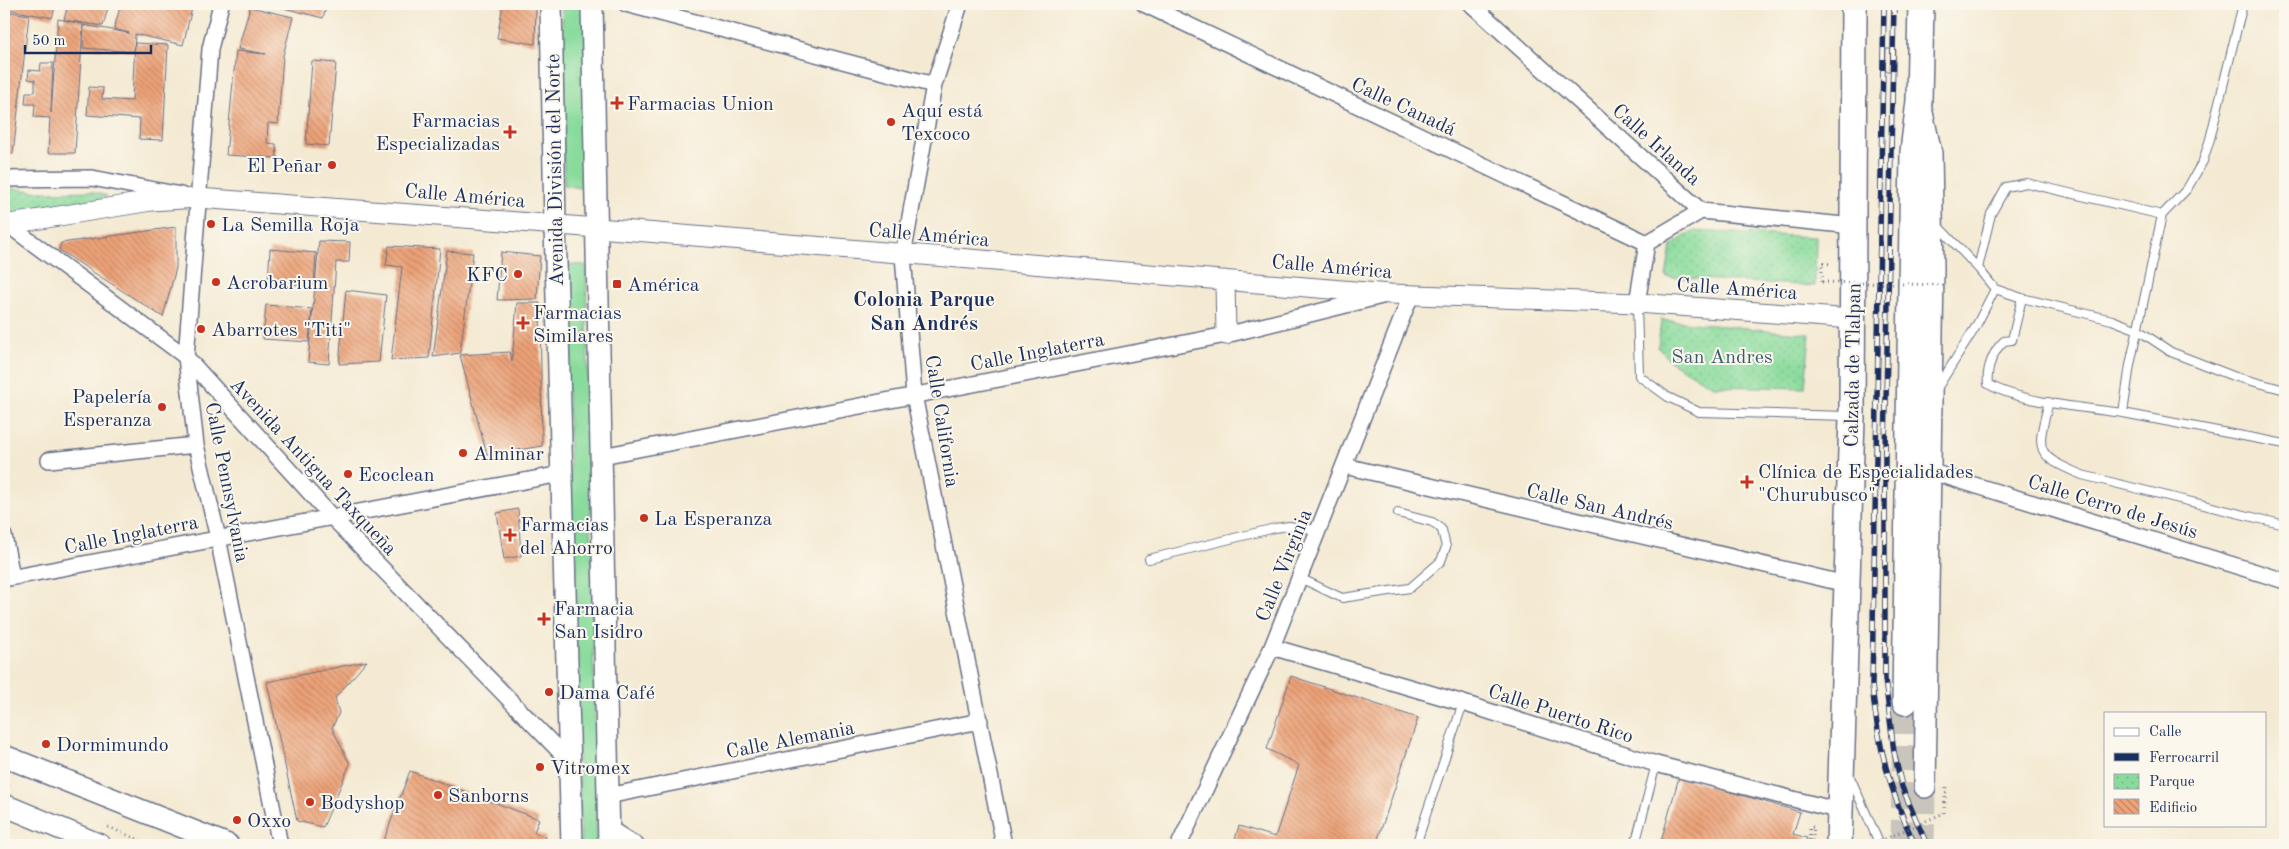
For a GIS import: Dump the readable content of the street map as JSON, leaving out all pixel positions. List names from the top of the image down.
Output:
{
  "streets": {
    "highway": ["Calzada de Tlalpan"],
    "main road": ["Avenida División del Norte"],
    "street": [
      "Calle Canadá",
      "Calle Irlanda",
      "Calle América",
      "Calle Inglaterra",
      "Calle California",
      "Avenida Antigua Taxqueña",
      "Calle Pennsylvania",
      "Calle San Andrés",
      "Calle Cerro de Jesús",
      "Calle Virginia",
      "Calle Puerto Rico",
      "Calle Alemania"
    ]
  },
  "crossings": [
    ["Calle Irlanda", "Calzada de Tlalpan"],
    ["Avenida División del Norte", "Calle América"],
    ["Avenida División del Norte", "Calle Inglaterra"],
    ["Avenida División del Norte", "Avenida Antigua Taxqueña"],
    ["Avenida División del Norte", "Calle Alemania"],
    ["Calle América", "Calle Inglaterra"],
    ["Calle América", "Calzada de Tlalpan"],
    ["Calle América", "Calle California"],
    ["Calle América", "Avenida Antigua Taxqueña"],
    ["Calle América", "Calle Pennsylvania"],
    ["Calle América", "Calle Virginia"],
    ["Calle Inglaterra", "Calle California"],
    ["Calle Inglaterra", "Avenida Antigua Taxqueña"],
    ["Calle Inglaterra", "Calle Pennsylvania"],
    ["Calzada de Tlalpan", "Calle San Andrés"],
    ["Calzada de Tlalpan", "Calle Puerto Rico"],
    ["Calle California", "Calle Alemania"],
    ["Avenida Antigua Taxqueña", "Calle Pennsylvania"],
    ["Calle San Andrés", "Calle Virginia"],
    ["Calle Virginia", "Calle Puerto Rico"]
  ],
  "districts": ["Colonia Parque San Andrés"],
  "parks": ["San Andres"],
  "places": {
    "health": [
      "Farmacias Union",
      "Farmacias Especializadas",
      "Farmacias Similares",
      "Clínica de Especialidades \"Churubusco\"",
      "Farmacias del Ahorro",
      "Farmacia San Isidro"
    ],
    "other": [
      "Aquí está Texcoco",
      "El Peñar",
      "La Semilla Roja",
      "KFC",
      "Acrobarium",
      "Abarrotes \"Titi\"",
      "Papelería Esperanza",
      "Alminar",
      "Ecoclean",
      "La Esperanza",
      "Dama Café",
      "Dormimundo",
      "Vitromex",
      "Sanborns",
      "Bodyshop",
      "Oxxo"
    ],
    "transit": ["América"]
  },
  "legend": [
    "Calle",
    "Ferrocarril",
    "Parque",
    "Edificio"
  ],
  "scale_bar": "50 m"
}
